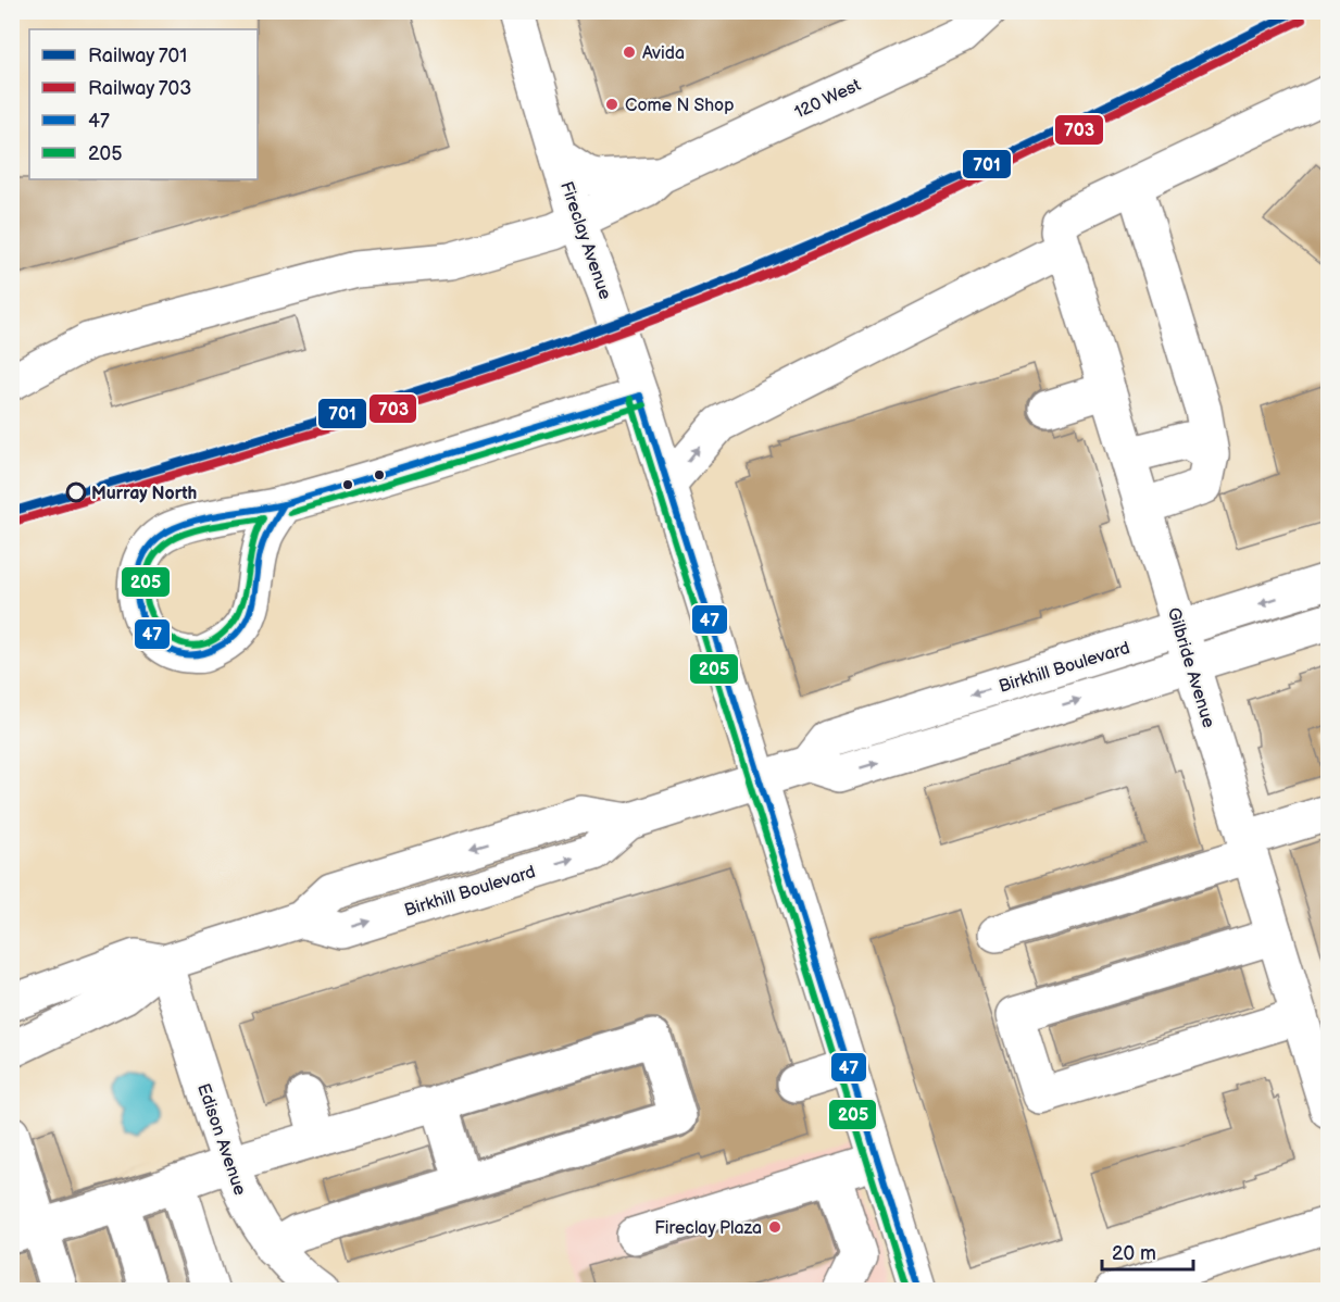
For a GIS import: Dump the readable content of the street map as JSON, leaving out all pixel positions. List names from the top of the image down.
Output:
{
  "streets": {
    "street": [
      "120 West",
      "Fireclay Avenue",
      "Birkhill Boulevard",
      "Gilbride Avenue",
      "Edison Avenue"
    ]
  },
  "crossings": [
    ["120 West", "Fireclay Avenue"],
    ["Fireclay Avenue", "Birkhill Boulevard"],
    ["Birkhill Boulevard", "Gilbride Avenue"],
    ["Birkhill Boulevard", "Edison Avenue"]
  ],
  "places": [
    "Avida",
    "Come N Shop",
    "Murray North",
    "Fireclay Plaza"
  ],
  "lines": [
    "rail line 701",
    "rail line 703",
    "transit line 47",
    "transit line 205"
  ],
  "legend": [
    "Railway 701",
    "Railway 703",
    "47",
    "205"
  ],
  "scale_bar": "20 m"
}
